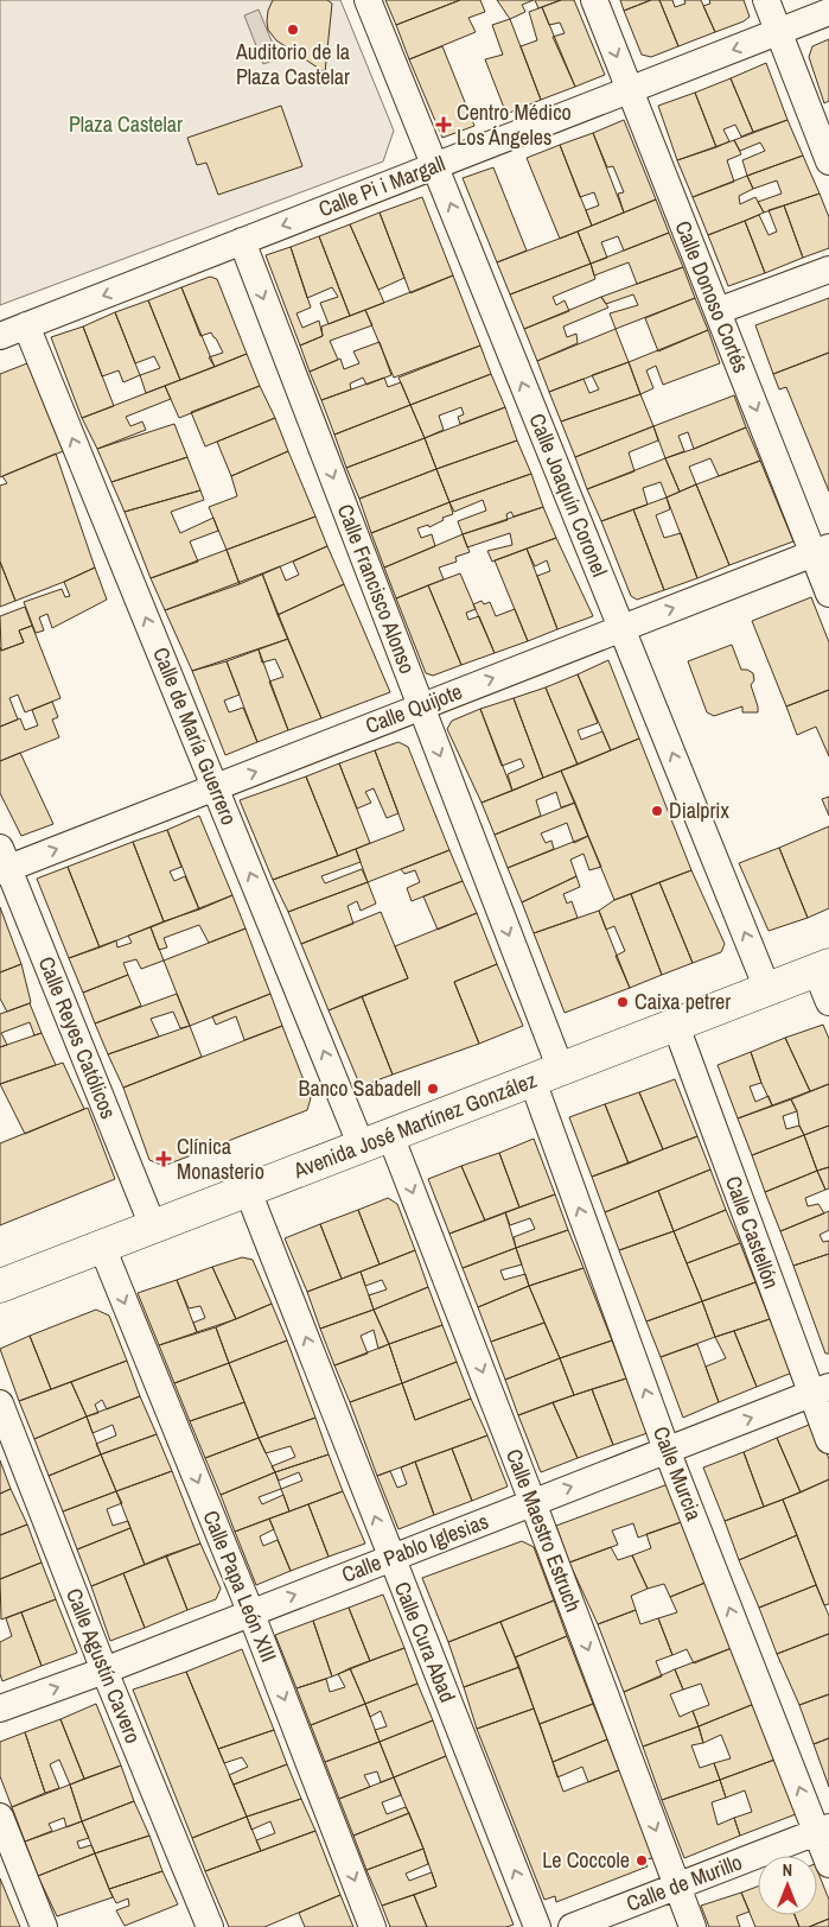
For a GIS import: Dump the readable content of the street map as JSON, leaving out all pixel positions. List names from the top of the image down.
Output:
{
  "streets": {
    "street": [
      "Calle Pi i Margall",
      "Calle Donoso Cortés",
      "Calle Joaquín Coronel",
      "Calle Francisco Alonso",
      "Calle Quijote",
      "Calle de María Guerrero",
      "Calle Reyes Católicos",
      "Avenida José Martínez González",
      "Calle Castellón",
      "Calle Murcia",
      "Calle Maestro Estruch",
      "Calle Pablo Iglesias",
      "Calle Papa León XIII",
      "Calle Cura Abad",
      "Calle Agustín Cavero",
      "Calle de Murillo"
    ]
  },
  "crossings": [
    ["Calle Pi i Margall", "Calle Donoso Cortés"],
    ["Calle Pi i Margall", "Calle Joaquín Coronel"],
    ["Calle Pi i Margall", "Calle Francisco Alonso"],
    ["Calle Pi i Margall", "Calle de María Guerrero"],
    ["Calle Donoso Cortés", "Calle Quijote"],
    ["Calle Joaquín Coronel", "Calle Quijote"],
    ["Calle Joaquín Coronel", "Avenida José Martínez González"],
    ["Calle Francisco Alonso", "Calle Quijote"],
    ["Calle Francisco Alonso", "Avenida José Martínez González"],
    ["Calle Francisco Alonso", "Calle Murcia"],
    ["Calle Quijote", "Calle de María Guerrero"],
    ["Calle Quijote", "Calle Reyes Católicos"],
    ["Calle de María Guerrero", "Avenida José Martínez González"],
    ["Calle de María Guerrero", "Calle Maestro Estruch"],
    ["Calle Reyes Católicos", "Avenida José Martínez González"],
    ["Avenida José Martínez González", "Calle Castellón"],
    ["Avenida José Martínez González", "Calle Murcia"],
    ["Avenida José Martínez González", "Calle Maestro Estruch"],
    ["Avenida José Martínez González", "Calle Papa León XIII"],
    ["Avenida José Martínez González", "Calle Cura Abad"],
    ["Calle Castellón", "Calle Pablo Iglesias"],
    ["Calle Murcia", "Calle Pablo Iglesias"],
    ["Calle Murcia", "Calle de Murillo"],
    ["Calle Maestro Estruch", "Calle Pablo Iglesias"],
    ["Calle Maestro Estruch", "Calle de Murillo"],
    ["Calle Pablo Iglesias", "Calle Papa León XIII"],
    ["Calle Pablo Iglesias", "Calle Cura Abad"],
    ["Calle Pablo Iglesias", "Calle Agustín Cavero"]
  ],
  "one_way": [
    "Calle Pi i Margall",
    "Calle Donoso Cortés",
    "Calle Joaquín Coronel",
    "Calle Francisco Alonso",
    "Calle Quijote",
    "Calle de María Guerrero",
    "Calle Murcia",
    "Calle Maestro Estruch",
    "Calle Pablo Iglesias",
    "Calle Papa León XIII",
    "Calle Cura Abad"
  ],
  "parks": ["Plaza Castelar"],
  "places": {
    "other": [
      "Auditorio de la Plaza Castelar",
      "Dialprix",
      "Caixa petrer",
      "Banco Sabadell",
      "Le Coccole"
    ],
    "health": ["Centro Médico Los Ángeles", "Clínica Monasterio"]
  },
  "north": "top"
}
